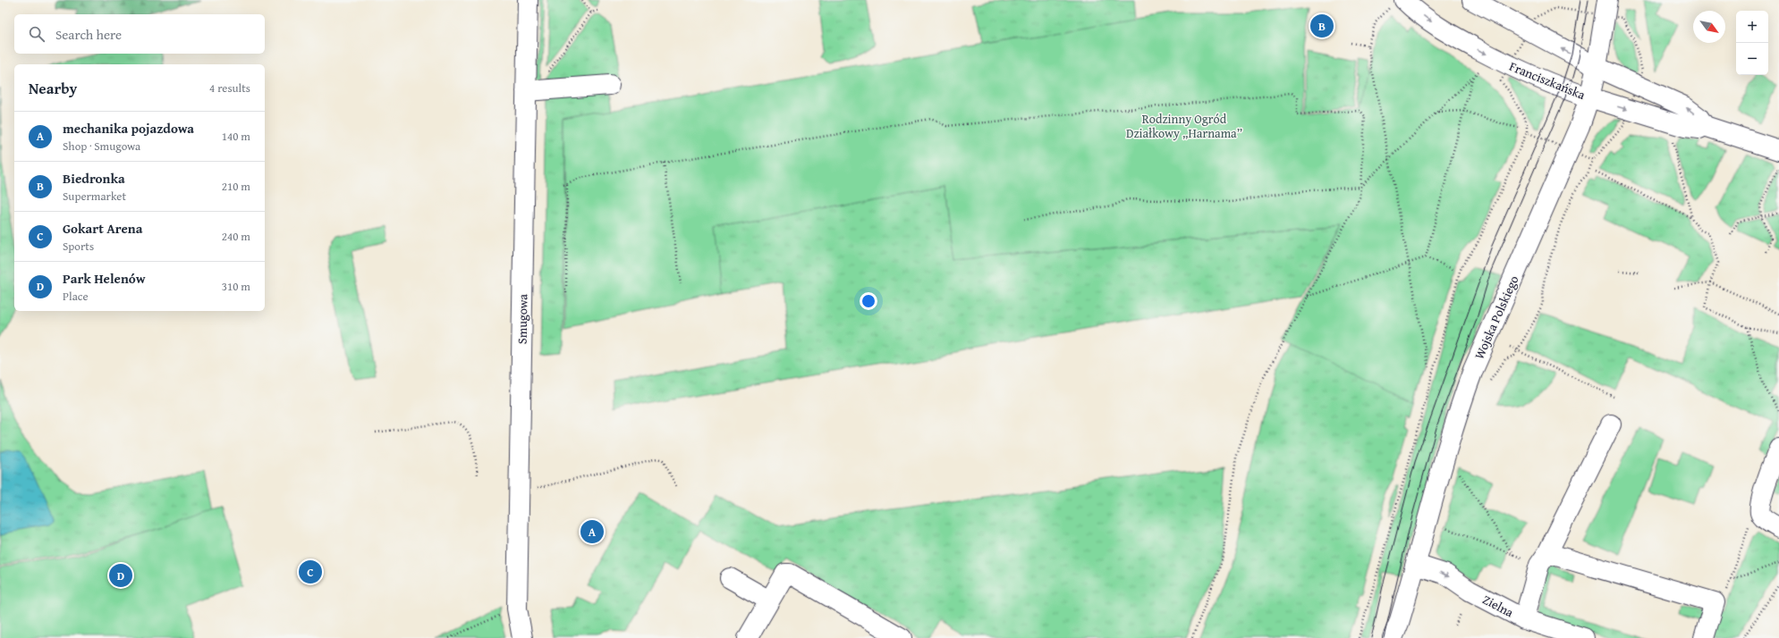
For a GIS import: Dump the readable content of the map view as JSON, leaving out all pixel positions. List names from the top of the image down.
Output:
{
  "streets": {
    "street": [
      "Franciszkańska",
      "Wojska Polskiego",
      "Smugowa",
      "Zielna"
    ]
  },
  "crossings": [
    ["Franciszkańska", "Wojska Polskiego"],
    ["Wojska Polskiego", "Zielna"]
  ],
  "one_way": ["Zielna"],
  "parks": ["Rodzinny Ogród Działkowy „Harnama”"],
  "north": "bottom right",
  "page": {
    "map_buttons": ["+", "−"],
    "pins": [
      "B",
      "A",
      "C",
      "D"
    ],
    "search": "Search here",
    "heading": ["Nearby", "4 results"],
    "list": [
      {
        "mark": "A",
        "name": "mechanika pojazdowa",
        "note": "Shop · Smugowa",
        "value": "140 m"
      },
      {
        "mark": "B",
        "name": "Biedronka",
        "note": "Supermarket",
        "value": "210 m"
      },
      {
        "mark": "C",
        "name": "Gokart Arena",
        "note": "Sports",
        "value": "240 m"
      },
      {
        "mark": "D",
        "name": "Park Helenów",
        "note": "Place",
        "value": "310 m"
      }
    ]
  }
}
